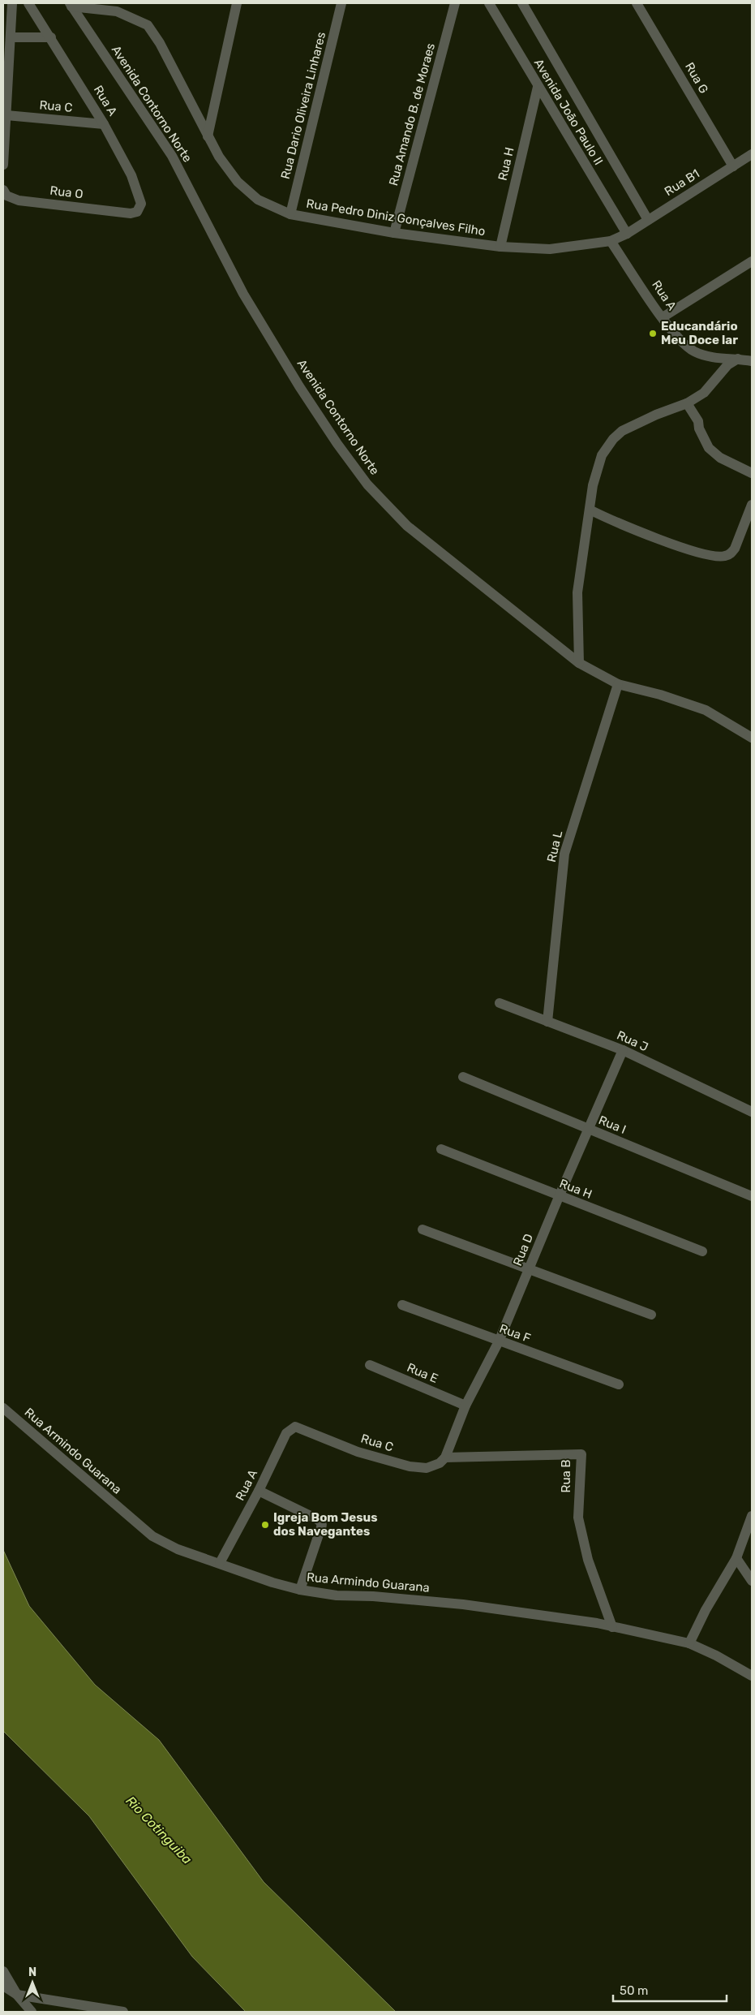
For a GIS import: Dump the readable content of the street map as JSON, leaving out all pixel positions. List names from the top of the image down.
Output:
{
  "streets": {
    "street": [
      "Rua G",
      "Rua A",
      "Avenida Contorno Norte",
      "Rua Dario Oliveira Linhares",
      "Rua C",
      "Avenida João Paulo II",
      "Rua Amando B. de Moraes",
      "Rua H",
      "Rua B1",
      "Rua O",
      "Rua Pedro Diniz Gonçalves Filho",
      "Rua L",
      "Rua J",
      "Rua I",
      "Rua D",
      "Rua F",
      "Rua E",
      "Rua Armindo Guarana",
      "Rua B"
    ]
  },
  "crossings": [
    ["Rua G", "Rua B1"],
    ["Rua A", "Rua C"],
    ["Rua A", "Rua O"],
    ["Rua A", "Rua Pedro Diniz Gonçalves Filho"],
    ["Rua A", "Rua Armindo Guarana"],
    ["Avenida Contorno Norte", "Rua Pedro Diniz Gonçalves Filho"],
    ["Avenida Contorno Norte", "Rua L"],
    ["Rua Dario Oliveira Linhares", "Rua Pedro Diniz Gonçalves Filho"],
    ["Rua C", "Rua D"],
    ["Rua C", "Rua B"],
    ["Avenida João Paulo II", "Rua H"],
    ["Avenida João Paulo II", "Rua B1"],
    ["Avenida João Paulo II", "Rua Pedro Diniz Gonçalves Filho"],
    ["Rua Amando B. de Moraes", "Rua Pedro Diniz Gonçalves Filho"],
    ["Rua H", "Rua Pedro Diniz Gonçalves Filho"],
    ["Rua H", "Rua D"],
    ["Rua B1", "Rua Pedro Diniz Gonçalves Filho"],
    ["Rua L", "Rua J"],
    ["Rua J", "Rua D"],
    ["Rua I", "Rua D"],
    ["Rua D", "Rua F"],
    ["Rua D", "Rua E"],
    ["Rua D", "Rua B"],
    ["Rua Armindo Guarana", "Rua B"]
  ],
  "water": ["Rio Cotinguiba"],
  "places": ["Educandário Meu Doce lar", "Igreja Bom Jesus dos Navegantes"],
  "scale_bar": "50 m",
  "north": "top"
}
